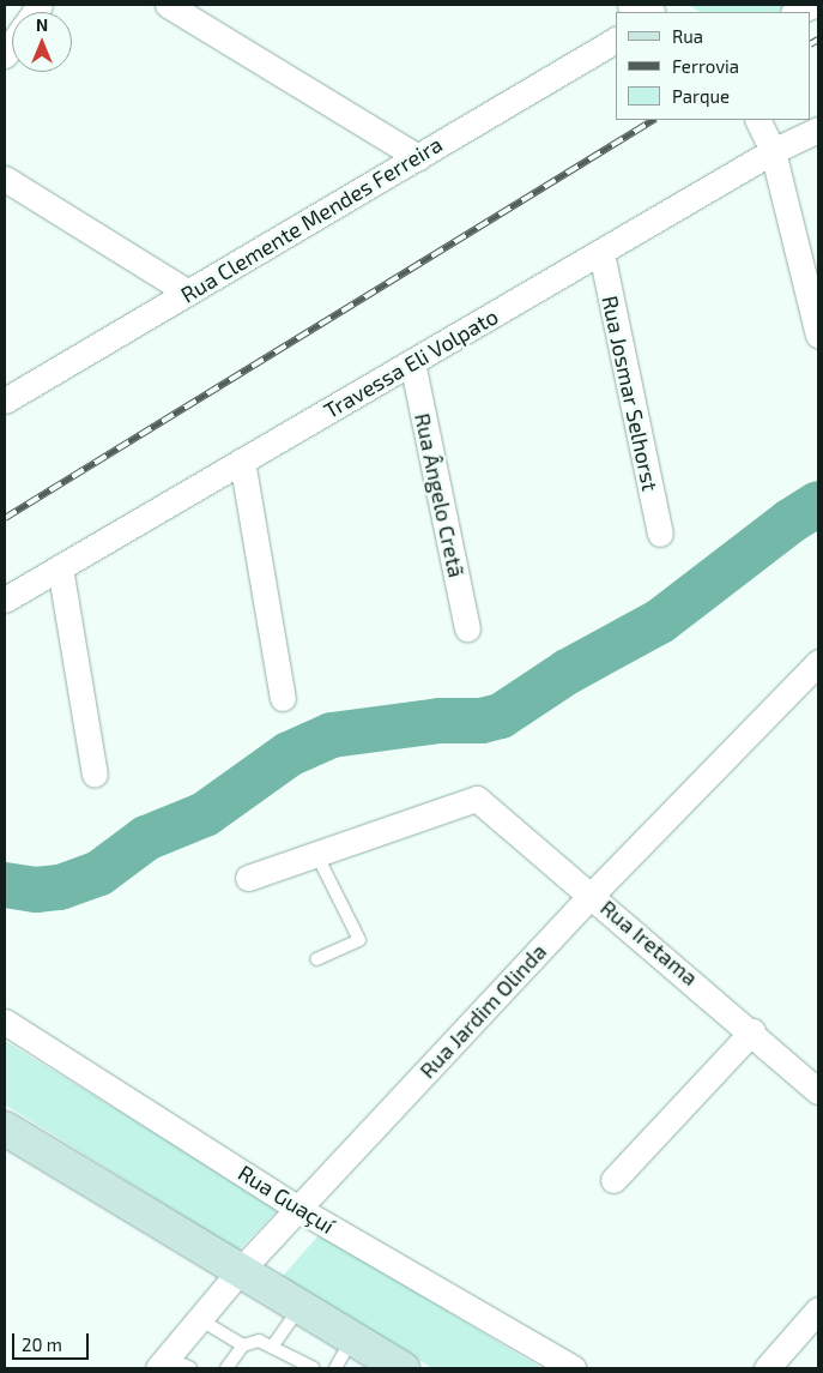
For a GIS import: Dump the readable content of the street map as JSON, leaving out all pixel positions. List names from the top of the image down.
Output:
{
  "streets": {
    "street": [
      "Rua Clemente Mendes Ferreira",
      "Travessa Eli Volpato",
      "Rua Josmar Selhorst",
      "Rua Ângelo Cretã",
      "Rua Iretama",
      "Rua Jardim Olinda",
      "Rua Guaçuí"
    ]
  },
  "crossings": [
    ["Travessa Eli Volpato", "Rua Josmar Selhorst"],
    ["Travessa Eli Volpato", "Rua Ângelo Cretã"],
    ["Rua Iretama", "Rua Jardim Olinda"],
    ["Rua Jardim Olinda", "Rua Guaçuí"]
  ],
  "legend": ["Rua", "Ferrovia", "Parque"],
  "scale_bar": "20 m",
  "north": "top"
}
